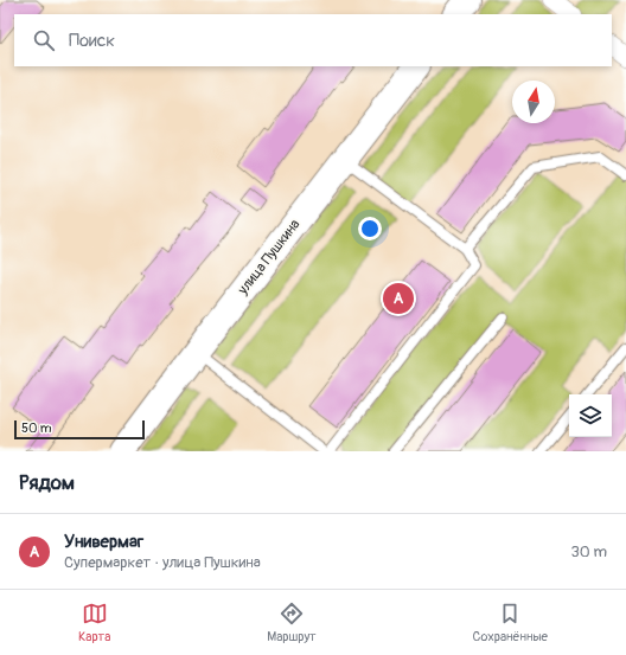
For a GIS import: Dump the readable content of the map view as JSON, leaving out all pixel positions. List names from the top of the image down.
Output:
{
  "streets": {
    "main road": ["улица Пушкина"]
  },
  "scale_bar": "50 m",
  "north": "top",
  "page": {
    "search": "Поиск",
    "pins": "A",
    "scale": "50 m",
    "heading": "Рядом",
    "list": [
      {
        "mark": "A",
        "name": "Универмаг",
        "note": "Супермаркет · улица Пушкина",
        "value": "30 m"
      }
    ],
    "nav": ["Карта", "Маршрут", "Сохранённые"]
  }
}
